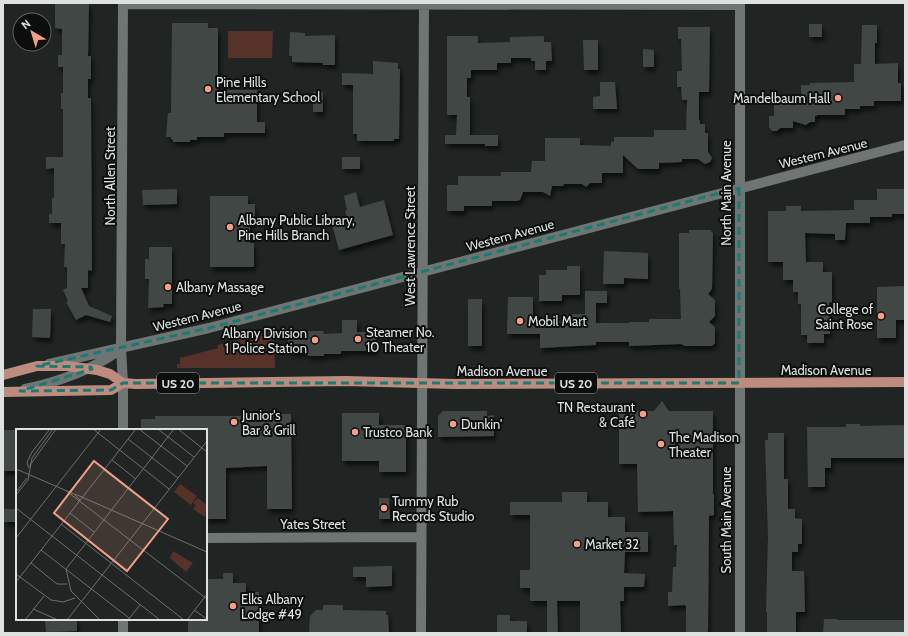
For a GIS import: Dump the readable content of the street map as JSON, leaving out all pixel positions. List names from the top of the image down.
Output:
{
  "streets": {
    "main road": ["Western Avenue", "Madison Avenue", "US 20"],
    "street": [
      "North Allen Street",
      "North Main Avenue",
      "West Lawrence Street",
      "South Main Avenue",
      "Yates Street"
    ]
  },
  "crossings": [
    ["Western Avenue", "North Allen Street"],
    ["Western Avenue", "North Main Avenue"],
    ["Western Avenue", "West Lawrence Street"],
    ["Western Avenue", "Madison Avenue"],
    ["North Allen Street", "Madison Avenue"],
    ["North Main Avenue", "Madison Avenue"],
    ["North Main Avenue", "South Main Avenue"],
    ["West Lawrence Street", "Madison Avenue"],
    ["West Lawrence Street", "Yates Street"],
    ["Madison Avenue", "South Main Avenue"]
  ],
  "places": [
    "Pine Hills Elementary School",
    "Mandelbaum Hall",
    "Albany Public Library, Pine Hills Branch",
    "Albany Massage",
    "College of Saint Rose",
    "Mobil Mart",
    "Steamer No. 10 Theater",
    "Albany Division 1 Police Station",
    "TN Restaurant & Café",
    "Junior's Bar & Grill",
    "Dunkin'",
    "Trustco Bank",
    "The Madison Theater",
    "Tummy Rub Records Studio",
    "Market 32",
    "Elks Albany Lodge #49"
  ],
  "north": "top left"
}
